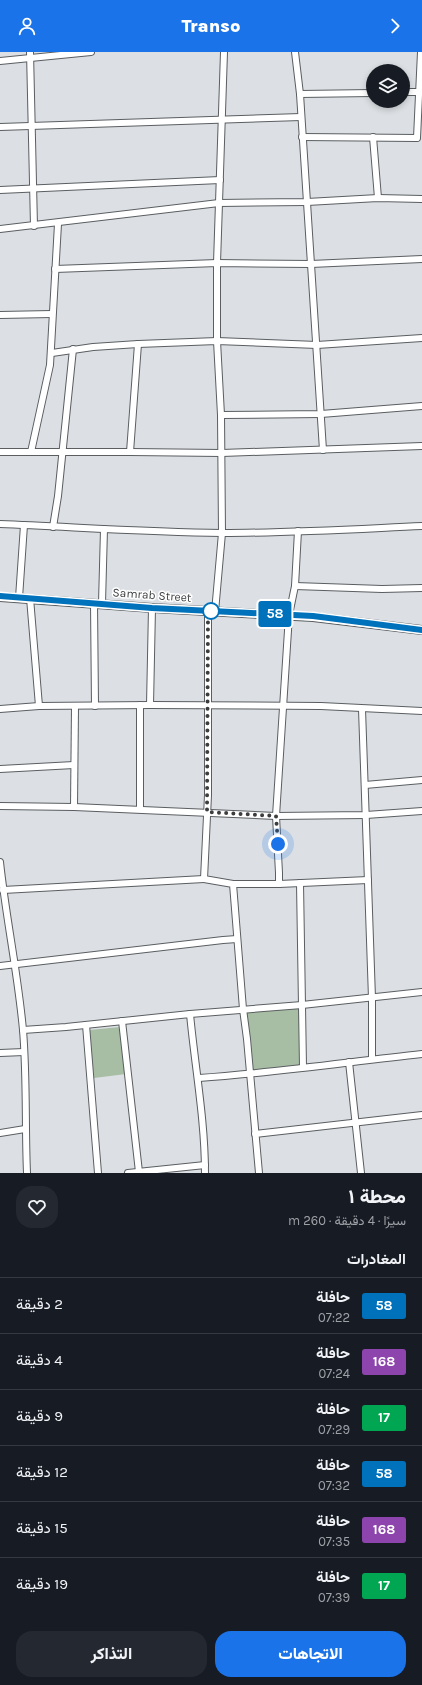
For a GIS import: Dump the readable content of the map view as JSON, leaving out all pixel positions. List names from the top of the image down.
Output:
{
  "streets": {
    "street": ["Samrab Street"]
  },
  "lines": ["bus line 58"],
  "page": {
    "header": "Transo",
    "on_map": "58",
    "heading": [
      ["محطة ١", "سيرًا · 4 دقيقة · 260 m"],
      "المغادرات"
    ],
    "list": [
      {
        "mark": "58",
        "name": "حافلة",
        "note": "07:22",
        "value": "2 دقيقة"
      },
      {
        "mark": "168",
        "name": "حافلة",
        "note": "07:24",
        "value": "4 دقيقة"
      },
      {
        "mark": "17",
        "name": "حافلة",
        "note": "07:29",
        "value": "9 دقيقة"
      },
      {
        "mark": "58",
        "name": "حافلة",
        "note": "07:32",
        "value": "12 دقيقة"
      },
      {
        "mark": "168",
        "name": "حافلة",
        "note": "07:35",
        "value": "15 دقيقة"
      },
      {
        "mark": "17",
        "name": "حافلة",
        "note": "07:39",
        "value": "19 دقيقة"
      }
    ],
    "buttons": ["الاتجاهات", "التذاكر"]
  }
}
